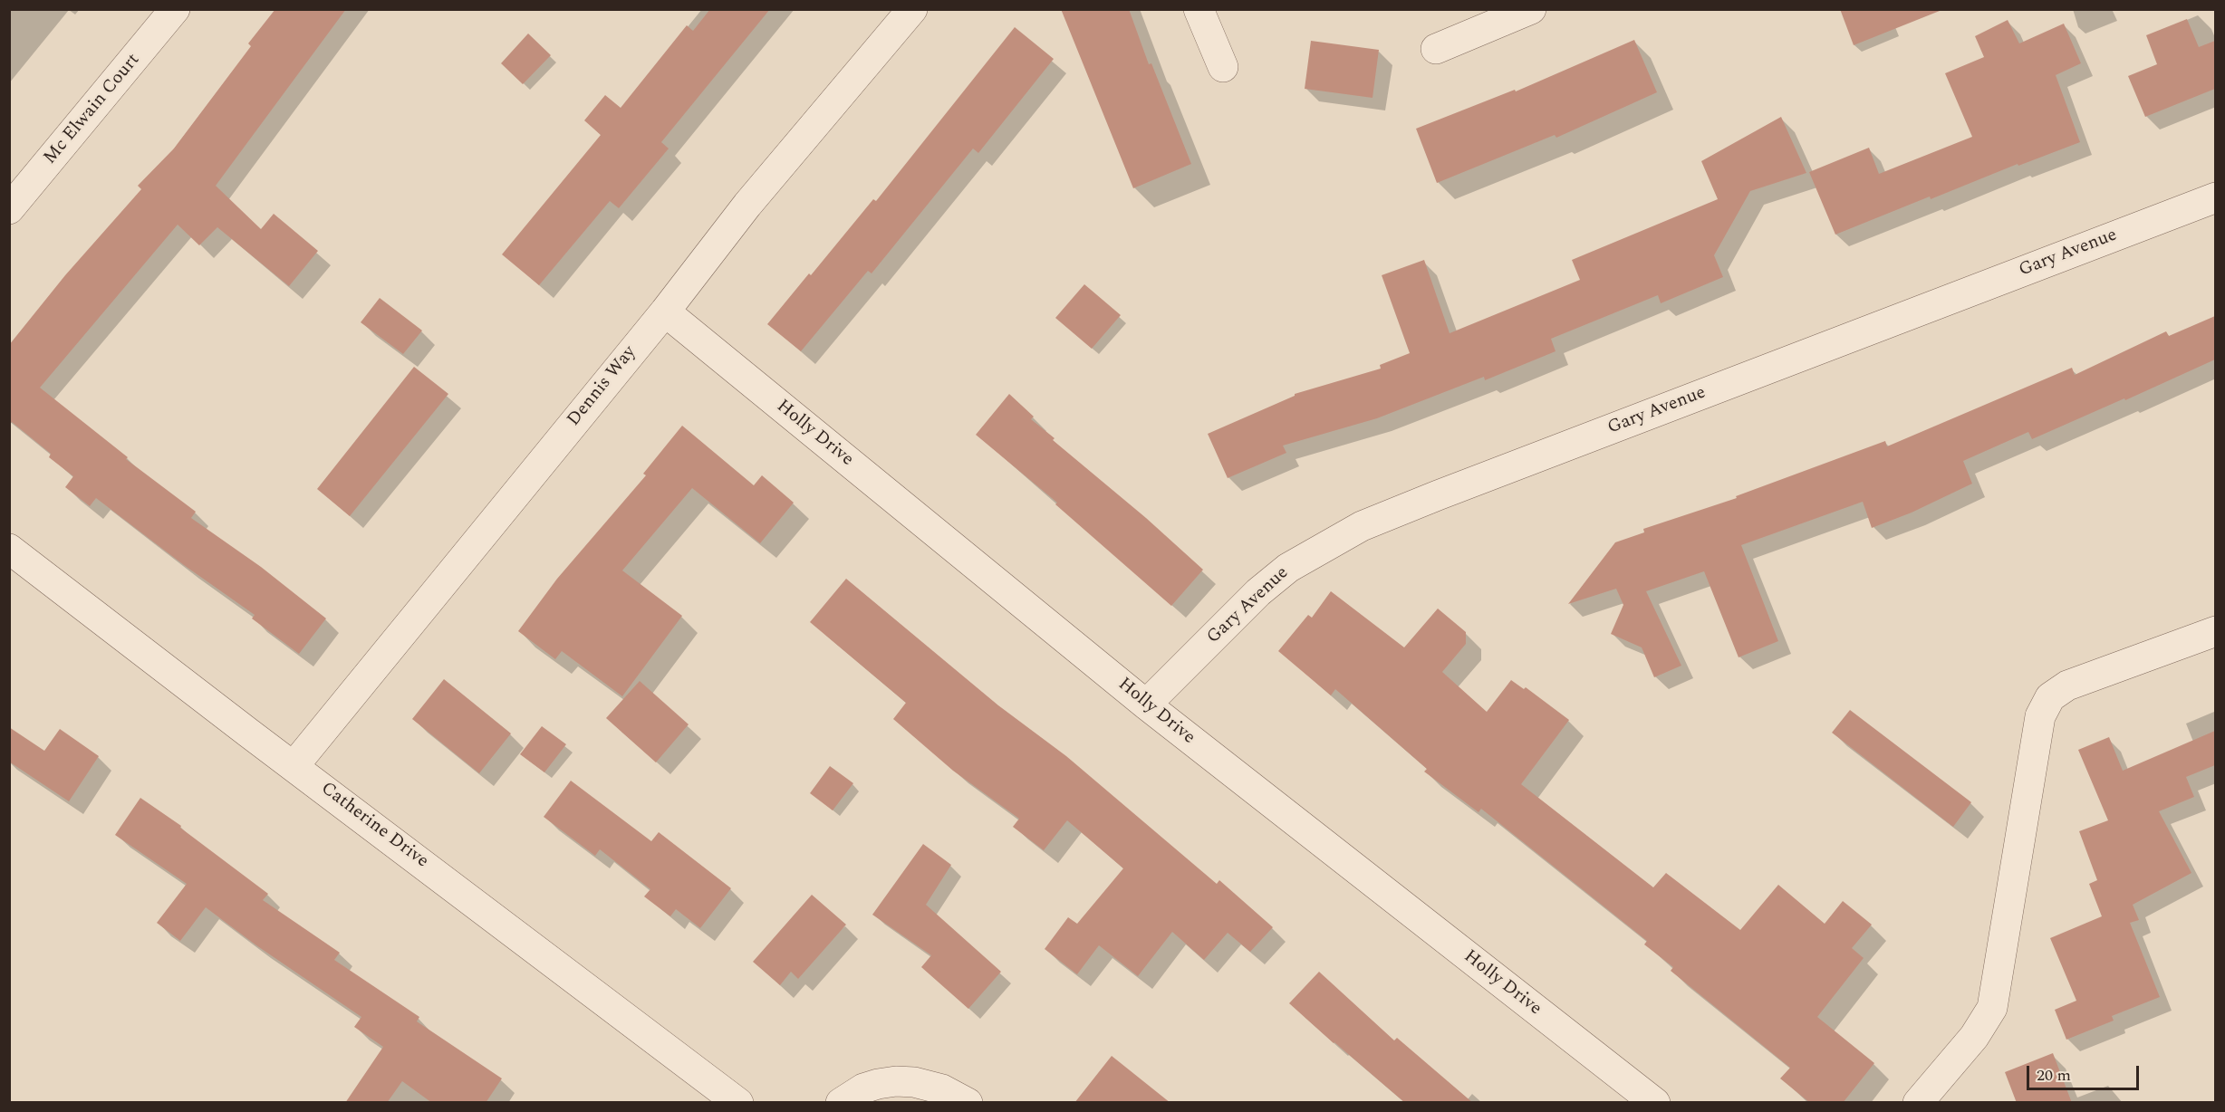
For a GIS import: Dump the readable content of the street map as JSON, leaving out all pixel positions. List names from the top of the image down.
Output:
{
  "streets": {
    "street": [
      "Mc Elwain Court",
      "Gary Avenue",
      "Dennis Way",
      "Holly Drive",
      "Catherine Drive"
    ]
  },
  "crossings": [
    ["Gary Avenue", "Holly Drive"],
    ["Dennis Way", "Holly Drive"],
    ["Dennis Way", "Catherine Drive"]
  ],
  "scale_bar": "20 m"
}
